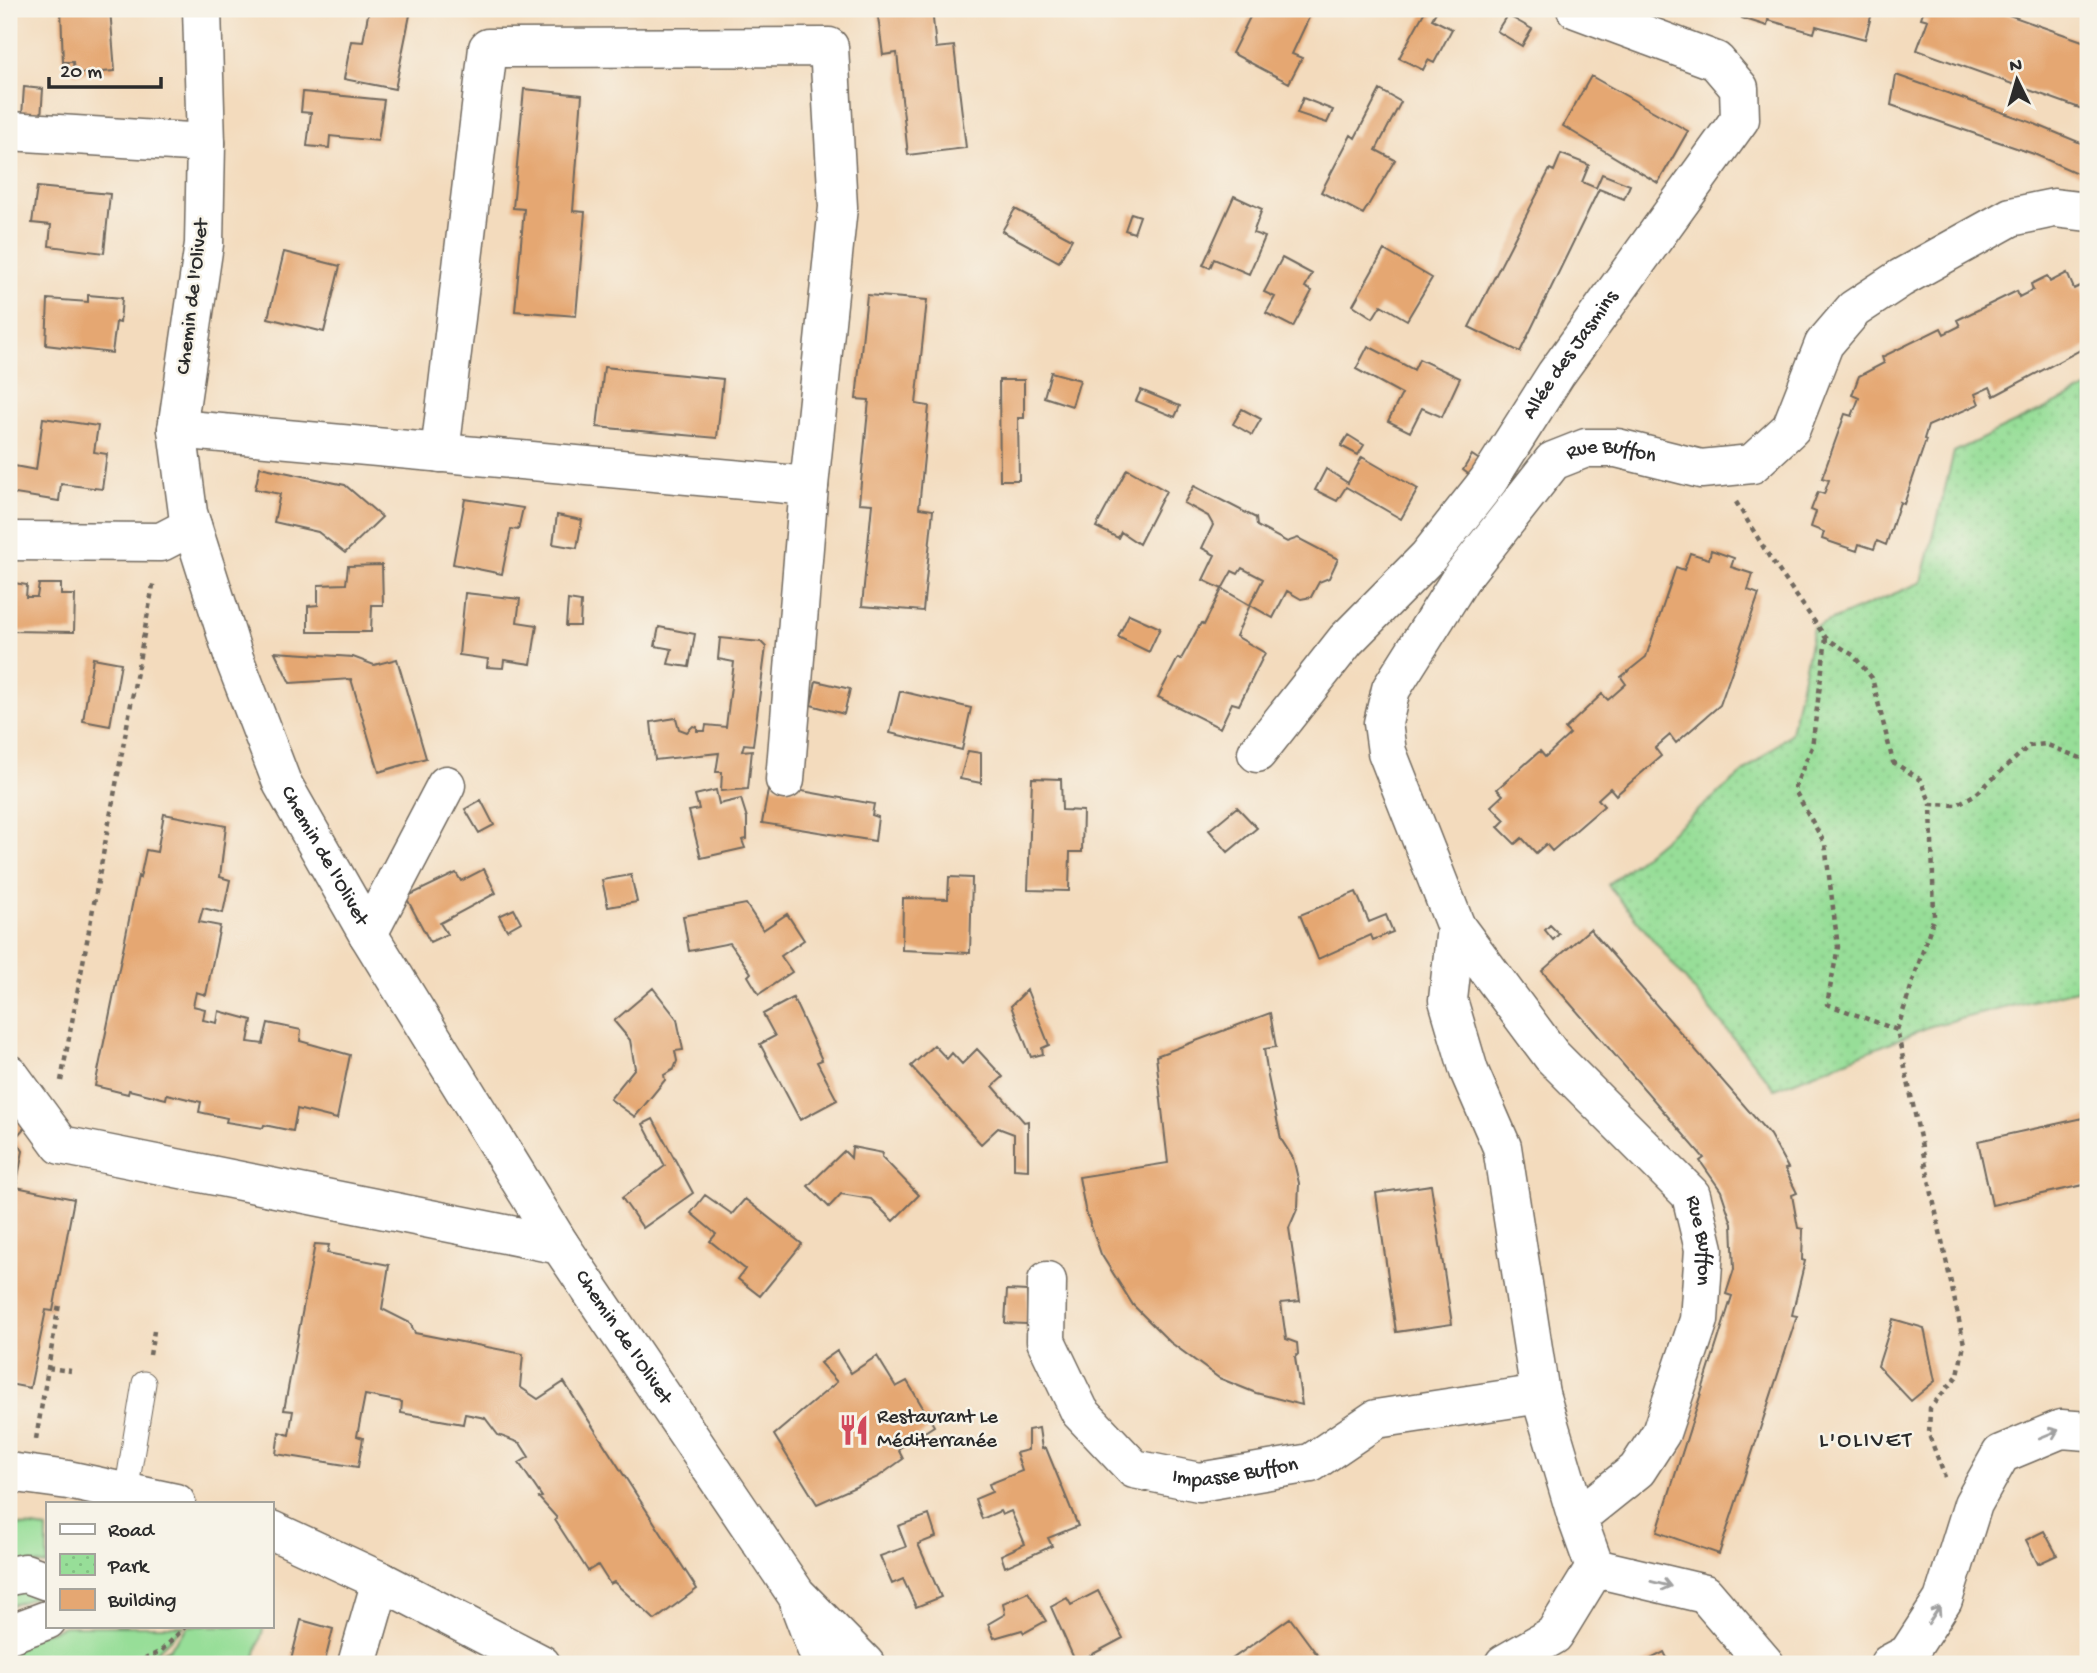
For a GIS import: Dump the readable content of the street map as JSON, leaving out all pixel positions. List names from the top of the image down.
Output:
{
  "streets": {
    "street": [
      "Chemin de l'Olivet",
      "Allée des Jasmins",
      "Rue Buffon",
      "Impasse Buffon"
    ]
  },
  "crossings": [
    ["Rue Buffon", "Impasse Buffon"]
  ],
  "districts": ["L'OLIVET"],
  "places": {
    "restaurant": ["Restaurant Le Méditerranée"]
  },
  "legend": ["Road", "Park", "Building"],
  "scale_bar": "20 m",
  "north": "top"
}
